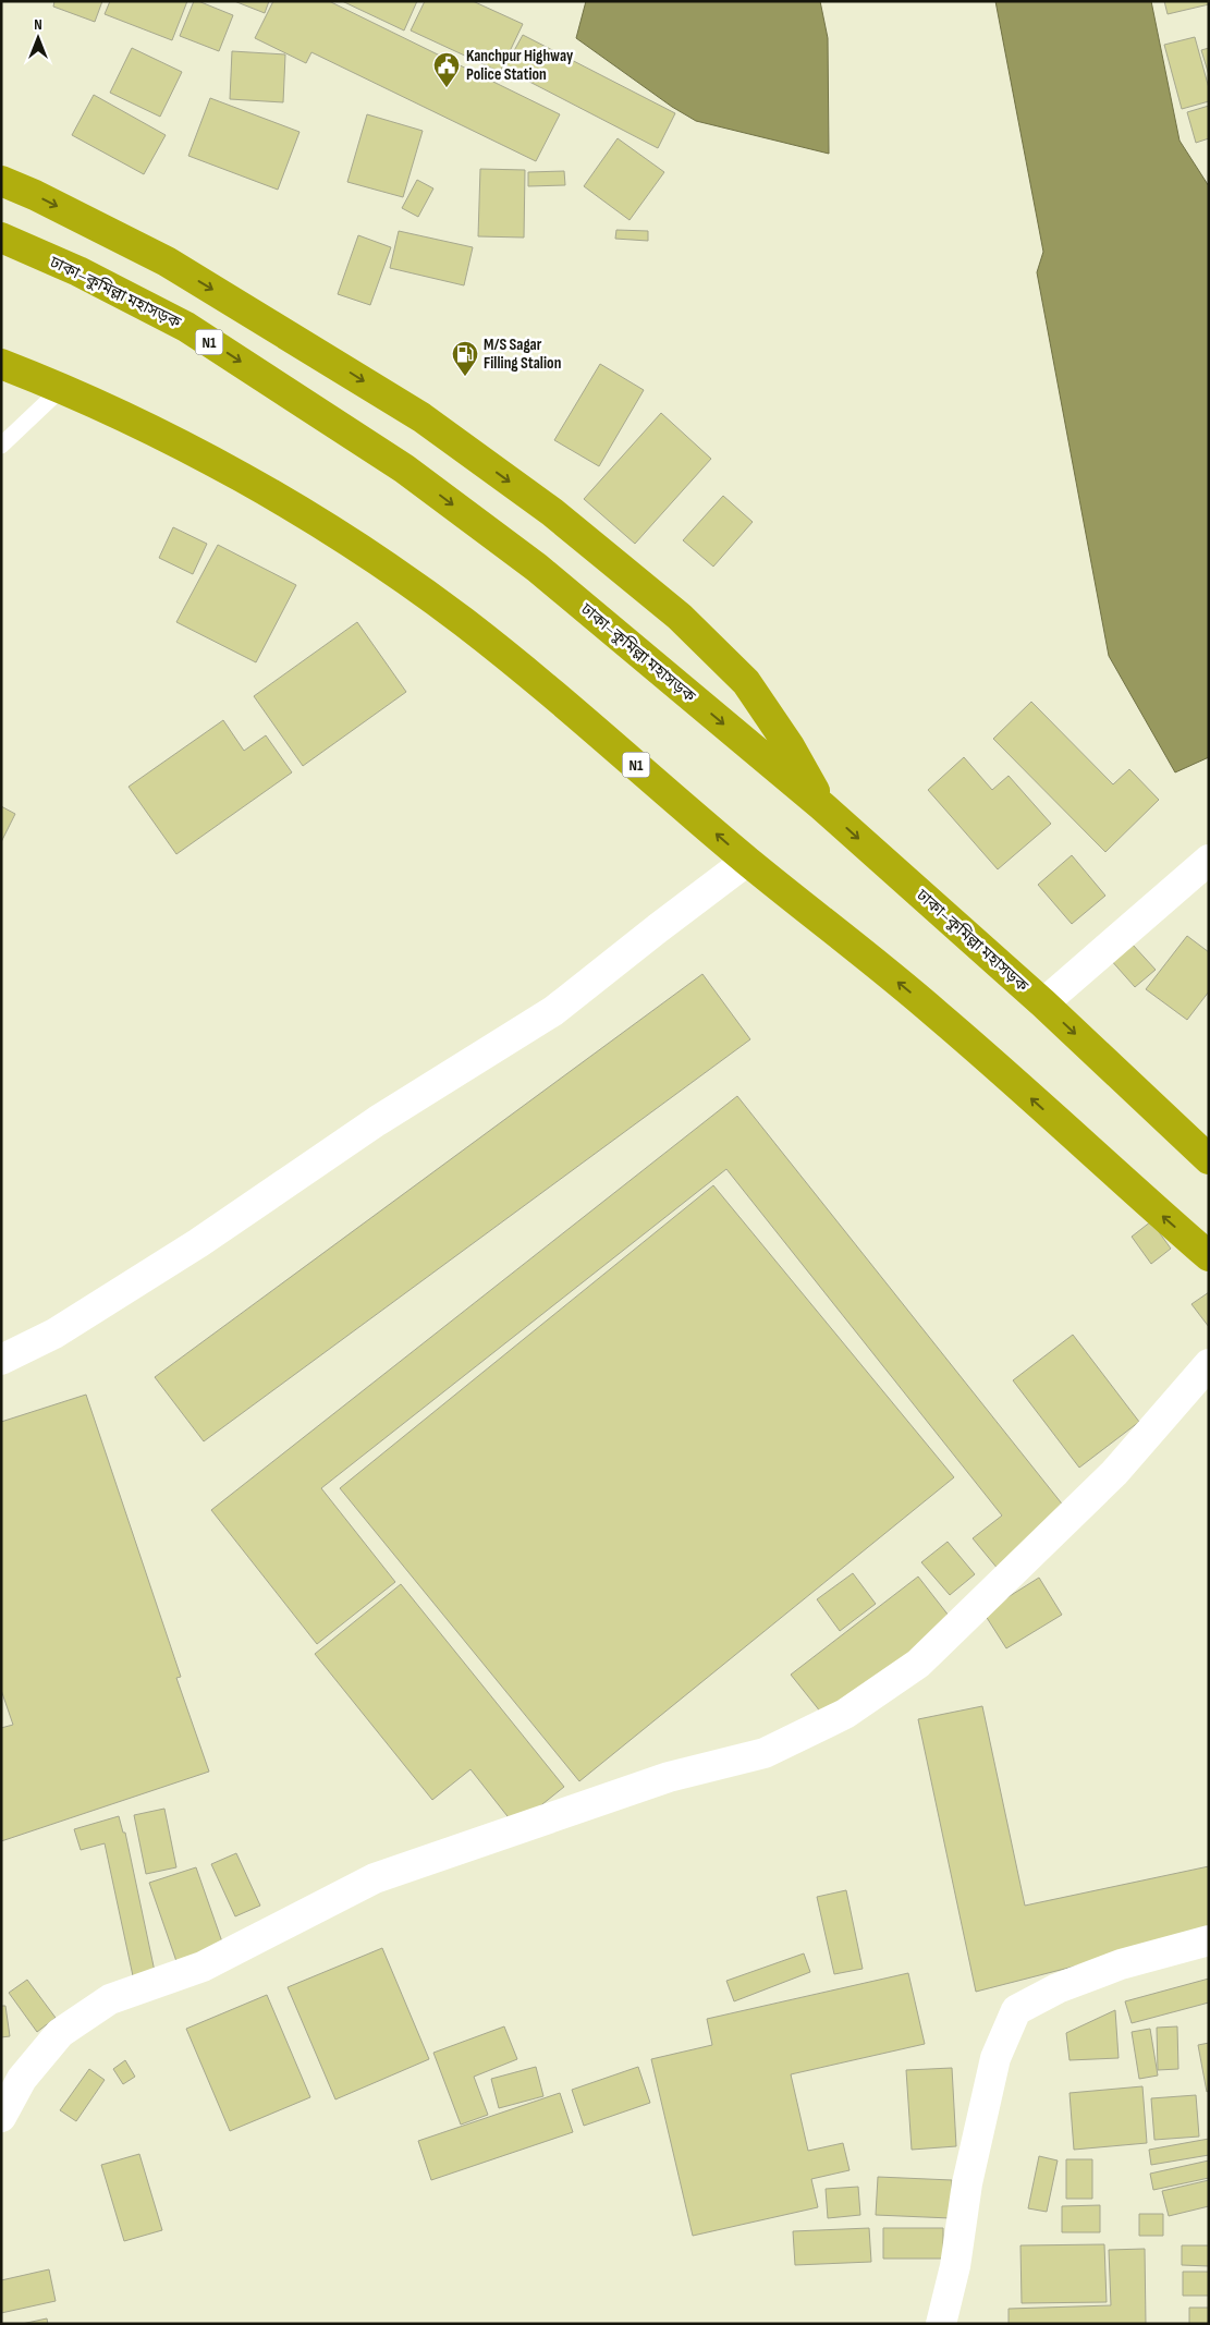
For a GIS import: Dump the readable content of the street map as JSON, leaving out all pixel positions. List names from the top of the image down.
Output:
{
  "streets": {
    "highway": ["ঢাকা–কুমিল্লা মহাসড়ক", "N1"]
  },
  "crossings": [
    ["ঢাকা–কুমিল্লা মহাসড়ক", "N1"]
  ],
  "places": {
    "public building": ["Kanchpur Highway Police Station"],
    "fuel station": ["M/S Sagar Filling Stalion"]
  },
  "north": "top"
}
